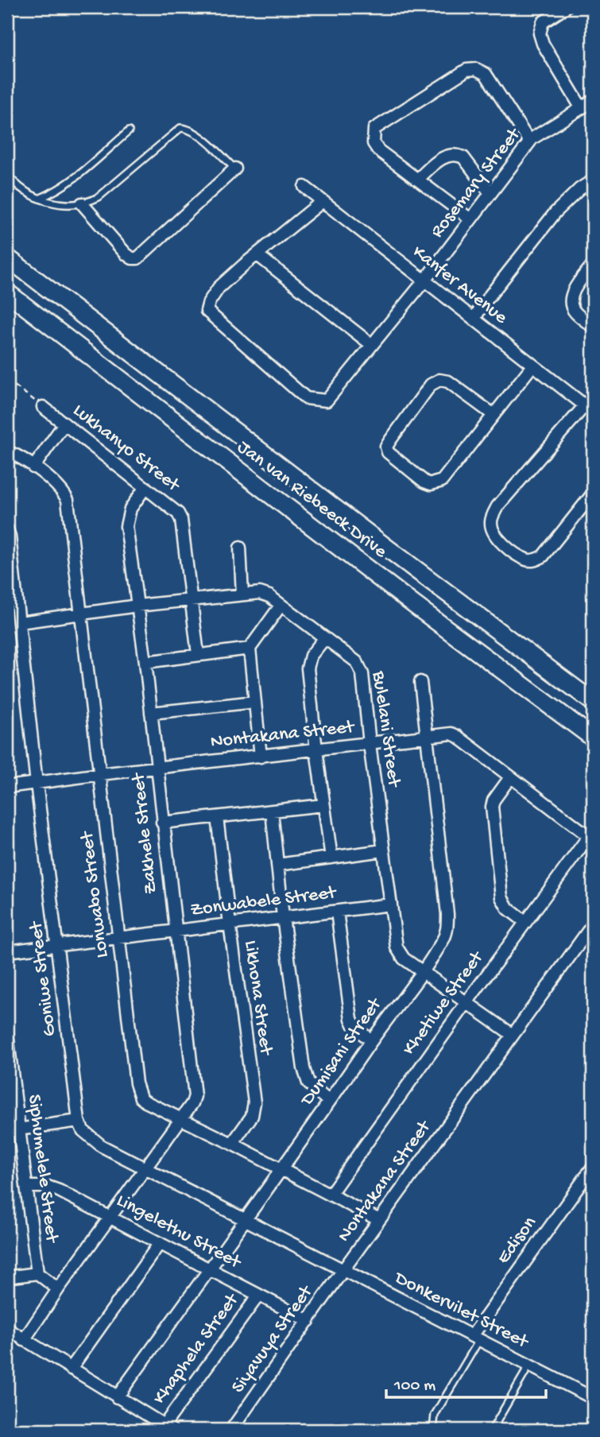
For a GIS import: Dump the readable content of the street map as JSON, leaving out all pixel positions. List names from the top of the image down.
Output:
{
  "streets": {
    "main road": ["Jan van Riebeeck Drive"],
    "street": [
      "Rosemary Street",
      "Kanfer Avenue",
      "Lukhanyo Street",
      "Bulelani Street",
      "Nontakana Street",
      "Zakhele Street",
      "Lonwabo Street",
      "Zonwabele Street",
      "Goniwe Street",
      "Likhona Street",
      "Khetiwe Street",
      "Dumisani Street",
      "Siphumelele Street",
      "Lingelethu Street",
      "Edison",
      "Donkervilet Street",
      "Siyavuya Street",
      "Khaphela Street"
    ]
  },
  "crossings": [
    ["Rosemary Street", "Kanfer Avenue"],
    ["Lukhanyo Street", "Bulelani Street"],
    ["Lukhanyo Street", "Zakhele Street"],
    ["Bulelani Street", "Nontakana Street"],
    ["Bulelani Street", "Zakhele Street"],
    ["Bulelani Street", "Lonwabo Street"],
    ["Bulelani Street", "Zonwabele Street"],
    ["Bulelani Street", "Goniwe Street"],
    ["Bulelani Street", "Khetiwe Street"],
    ["Bulelani Street", "Dumisani Street"],
    ["Nontakana Street", "Zakhele Street"],
    ["Nontakana Street", "Lonwabo Street"],
    ["Nontakana Street", "Goniwe Street"],
    ["Nontakana Street", "Khetiwe Street"],
    ["Nontakana Street", "Dumisani Street"],
    ["Nontakana Street", "Donkervilet Street"],
    ["Nontakana Street", "Siyavuya Street"],
    ["Zakhele Street", "Lonwabo Street"],
    ["Zakhele Street", "Zonwabele Street"],
    ["Zakhele Street", "Siphumelele Street"],
    ["Lonwabo Street", "Zonwabele Street"],
    ["Lonwabo Street", "Likhona Street"],
    ["Lonwabo Street", "Khetiwe Street"],
    ["Lonwabo Street", "Dumisani Street"],
    ["Zonwabele Street", "Goniwe Street"],
    ["Zonwabele Street", "Likhona Street"],
    ["Dumisani Street", "Lingelethu Street"],
    ["Siphumelele Street", "Lingelethu Street"],
    ["Lingelethu Street", "Siyavuya Street"],
    ["Lingelethu Street", "Khaphela Street"],
    ["Edison", "Donkervilet Street"],
    ["Donkervilet Street", "Siyavuya Street"]
  ],
  "scale_bar": "100 m"
}
